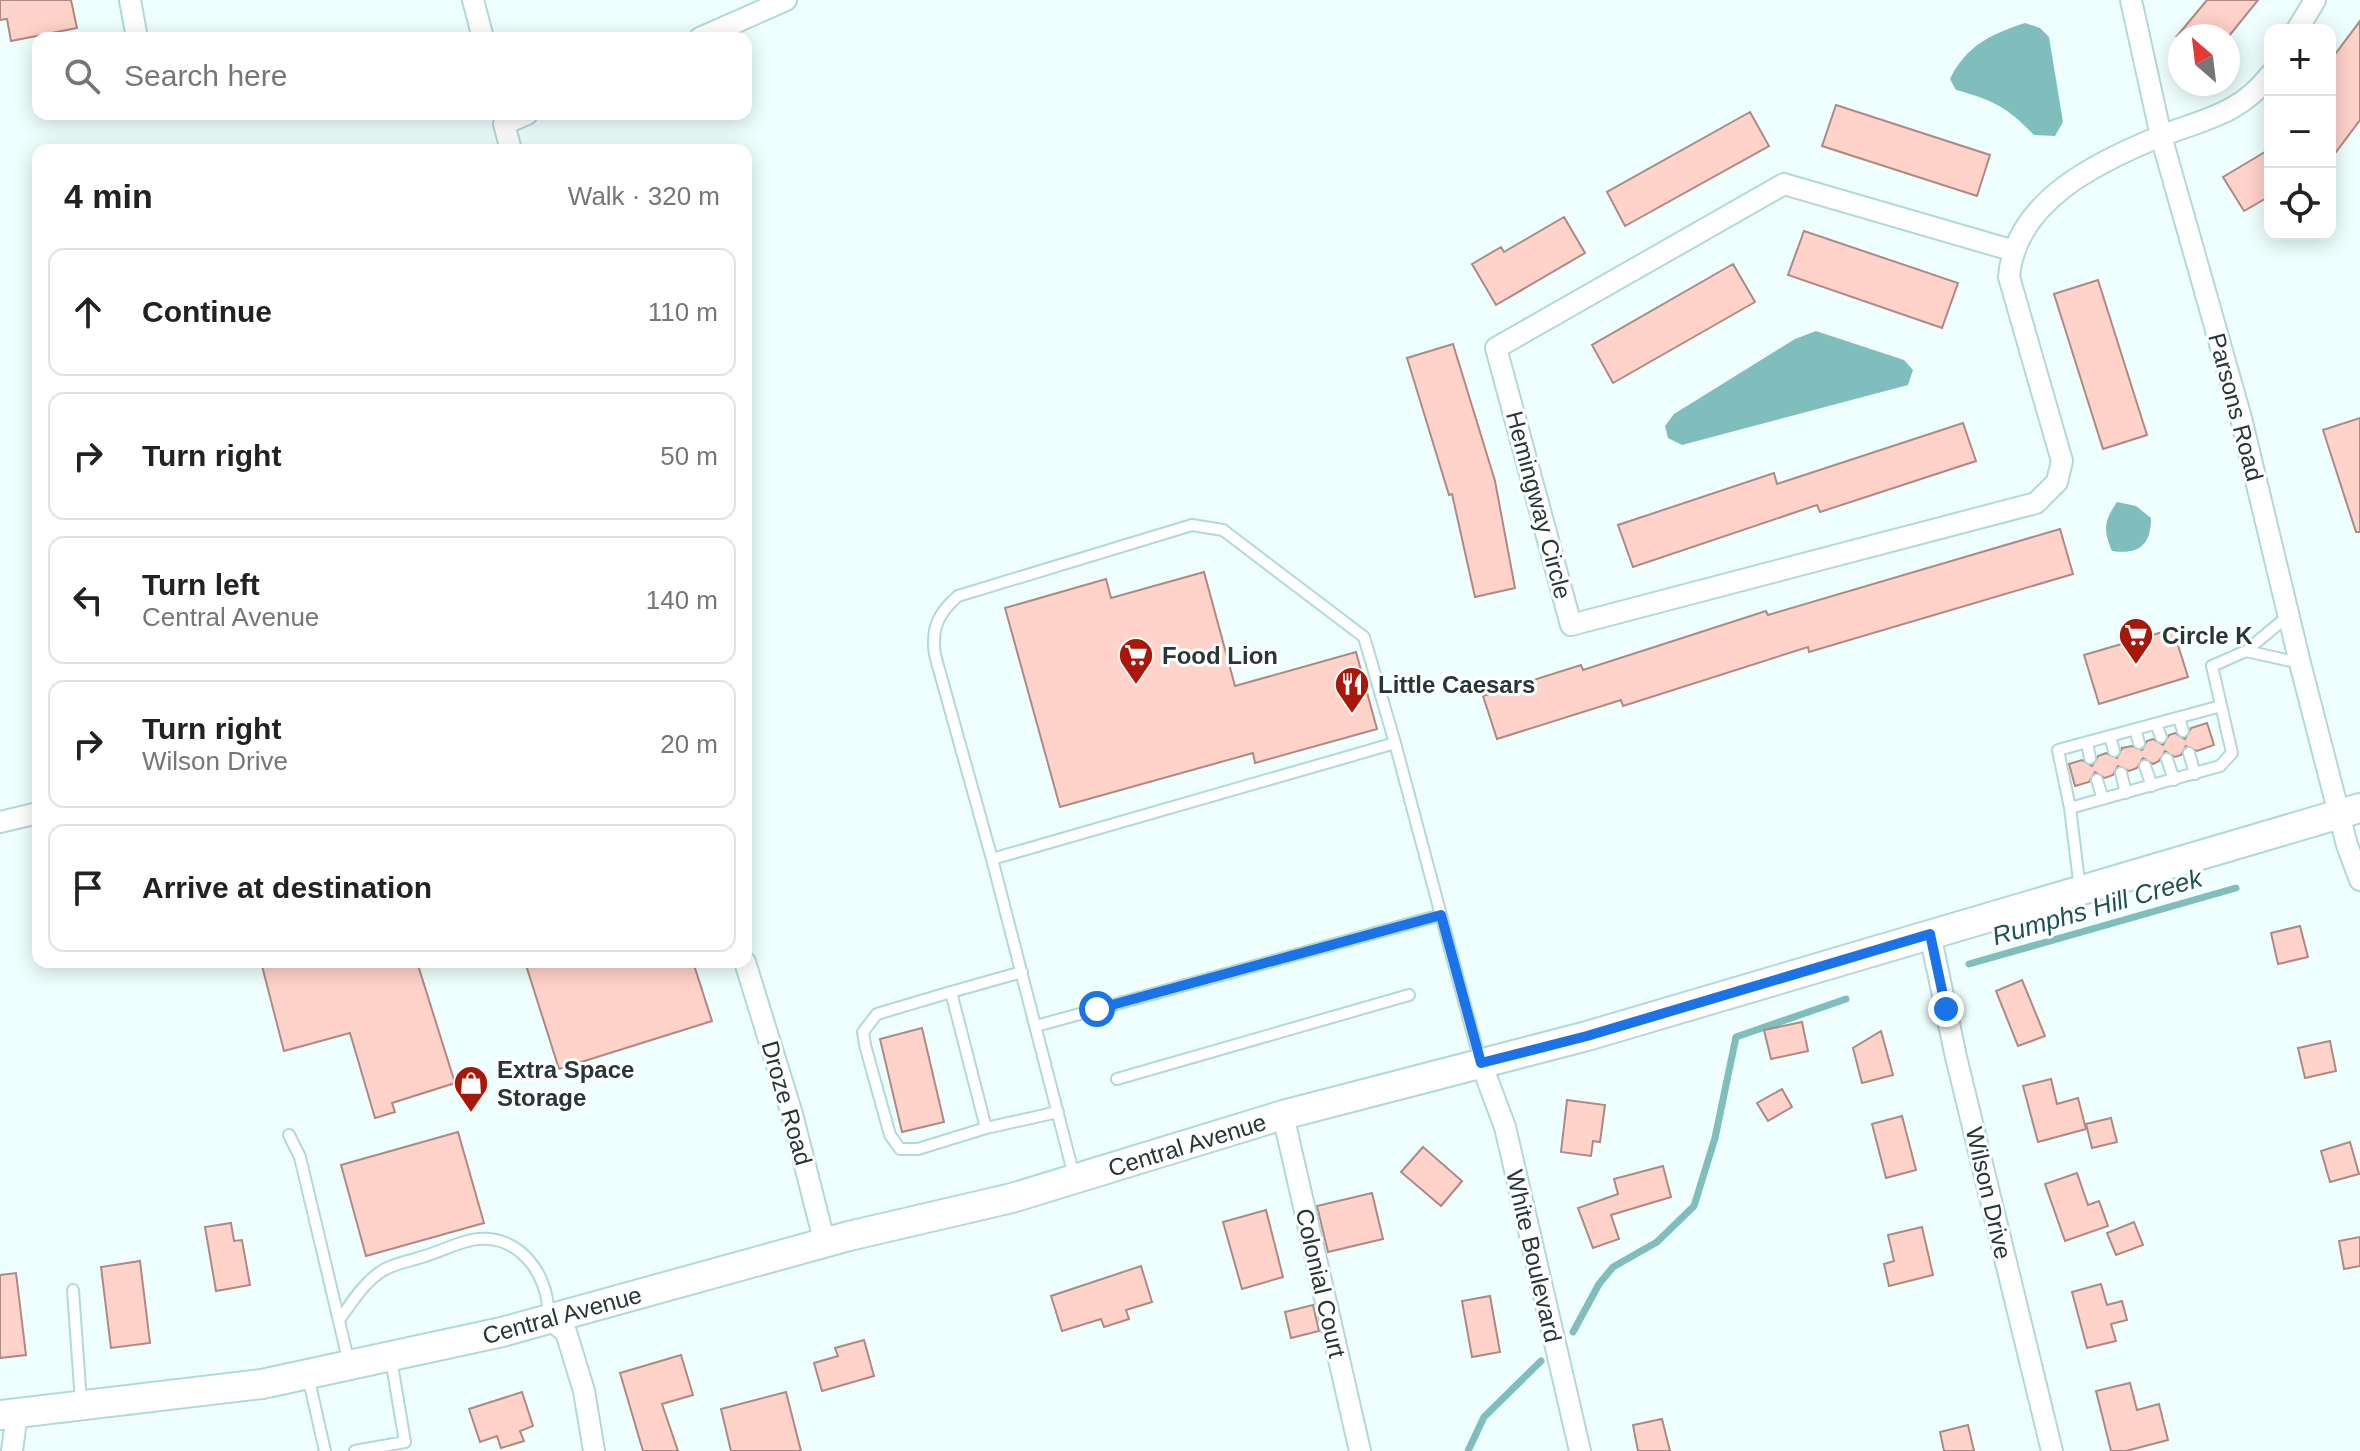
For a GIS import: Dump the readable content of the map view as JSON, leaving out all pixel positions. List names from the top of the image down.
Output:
{
  "streets": {
    "street": [
      "Parsons Road",
      "Hemingway Circle",
      "Droze Road",
      "Central Avenue",
      "Wilson Drive",
      "White Boulevard",
      "Colonial Court"
    ]
  },
  "crossings": [
    ["Parsons Road", "Central Avenue"],
    ["Droze Road", "Central Avenue"],
    ["Central Avenue", "Wilson Drive"],
    ["Central Avenue", "White Boulevard"],
    ["Central Avenue", "Colonial Court"]
  ],
  "water": ["Rumphs Hill Creek"],
  "places": {
    "supermarket": ["Circle K", "Food Lion"],
    "restaurant": ["Little Caesars"],
    "shop": ["Extra Space Storage"]
  },
  "north": "top left",
  "page": {
    "map_buttons": ["+", "−"],
    "search": "Search here",
    "heading": ["4 min", "Walk · 320 m"],
    "list": [
      ["Continue", "110 m"],
      ["Turn right", "50 m"],
      ["Turn left", "Central Avenue", "140 m"],
      ["Turn right", "Wilson Drive", "20 m"],
      "Arrive at destination"
    ]
  }
}
